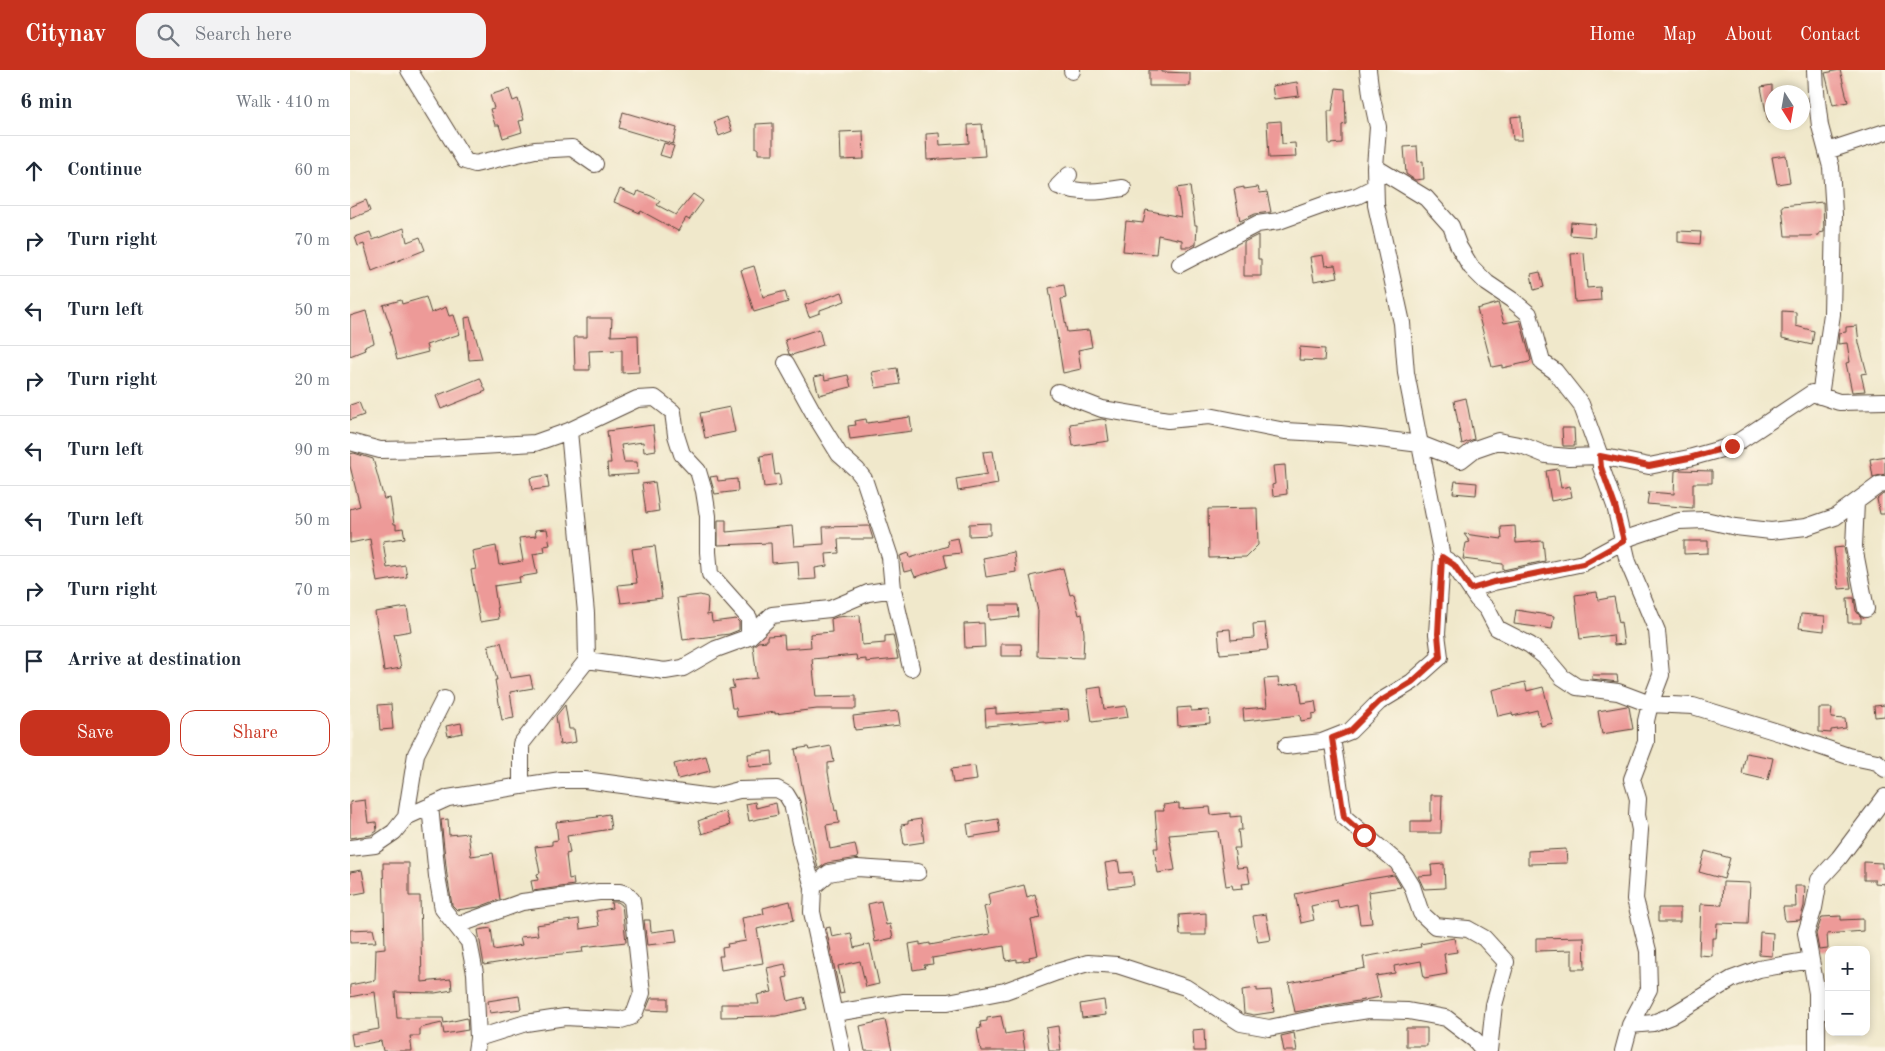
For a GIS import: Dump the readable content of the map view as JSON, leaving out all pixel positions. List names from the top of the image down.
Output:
{
  "north": "bottom",
  "page": {
    "header": "Citynav",
    "search": "Search here",
    "nav": [
      "Home",
      "Map",
      "About",
      "Contact"
    ],
    "heading": ["6 min", "Walk · 410 m"],
    "list": [
      ["Continue", "60 m"],
      ["Turn right", "70 m"],
      ["Turn left", "50 m"],
      ["Turn right", "20 m"],
      ["Turn left", "90 m"],
      ["Turn left", "50 m"],
      ["Turn right", "70 m"],
      "Arrive at destination"
    ],
    "buttons": ["Save", "Share"],
    "map_buttons": ["+", "−"]
  }
}
